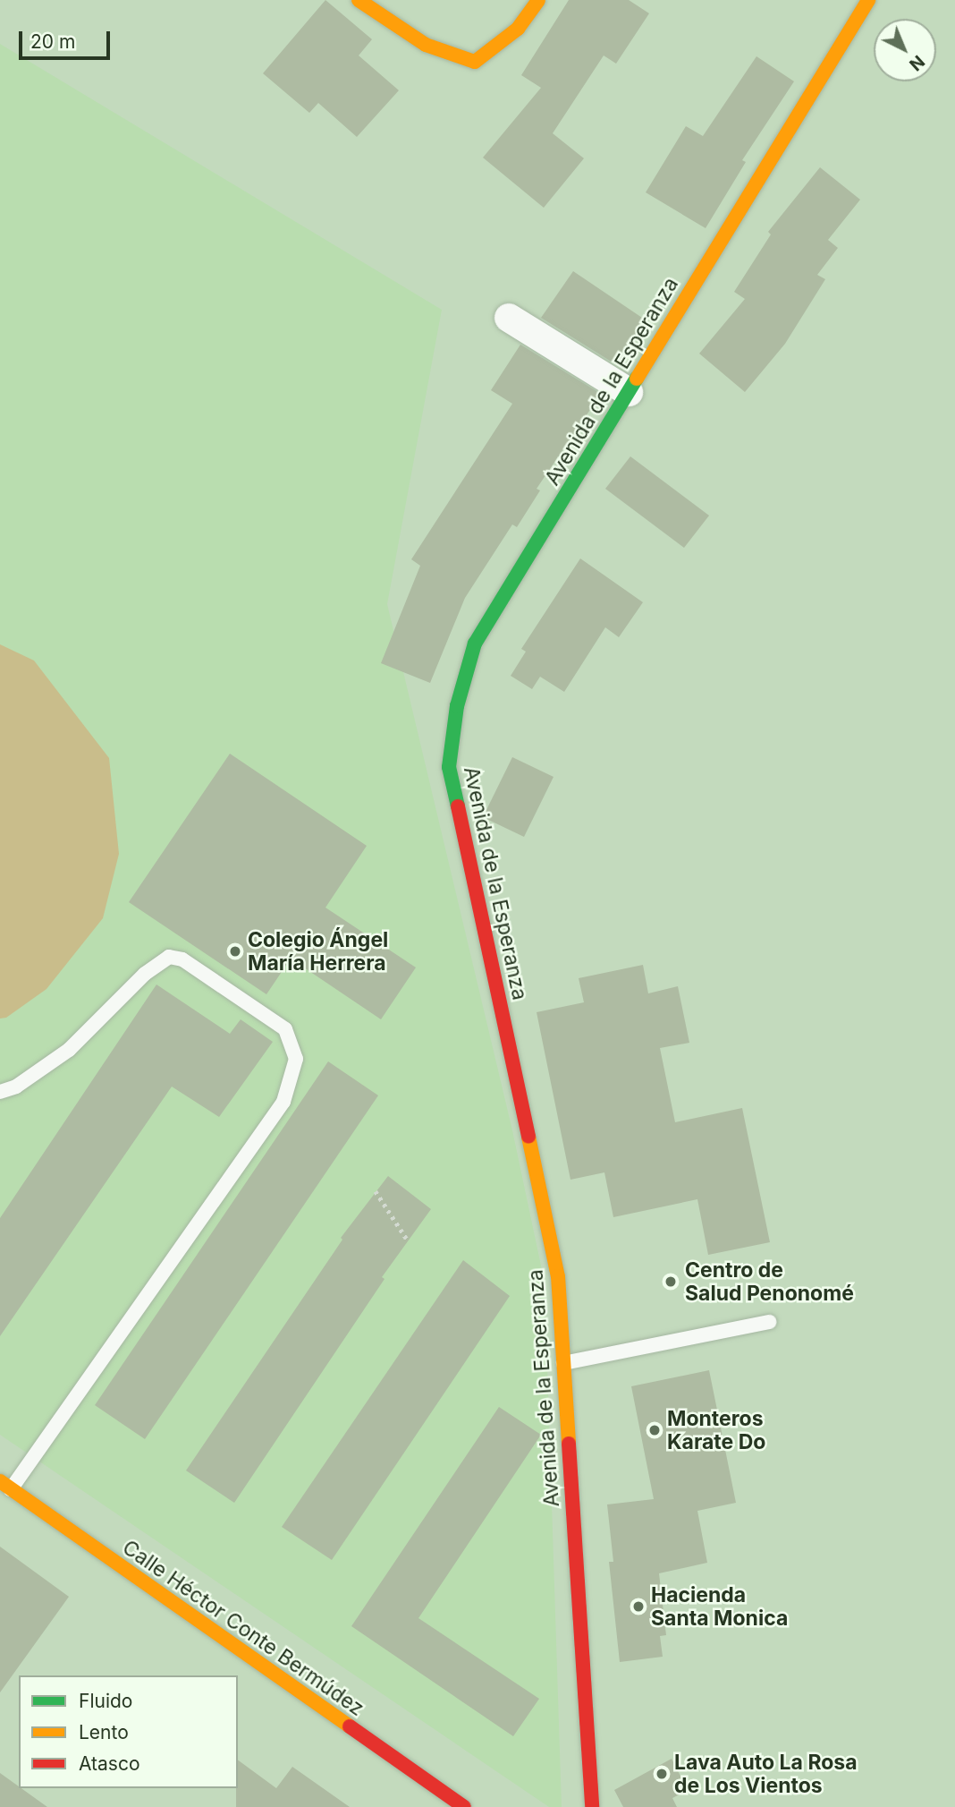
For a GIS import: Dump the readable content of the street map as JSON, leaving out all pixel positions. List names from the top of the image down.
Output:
{
  "streets": {
    "street": ["Avenida de la Esperanza", "Calle Héctor Conte Bermúdez"]
  },
  "places": [
    "Colegio Ángel María Herrera",
    "Centro de Salud Penonomé",
    "Monteros Karate Do",
    "Hacienda Santa Monica",
    "Lava Auto La Rosa de Los Vientos"
  ],
  "legend": ["Fluido", "Lento", "Atasco"],
  "scale_bar": "20 m",
  "north": "bottom right"
}
